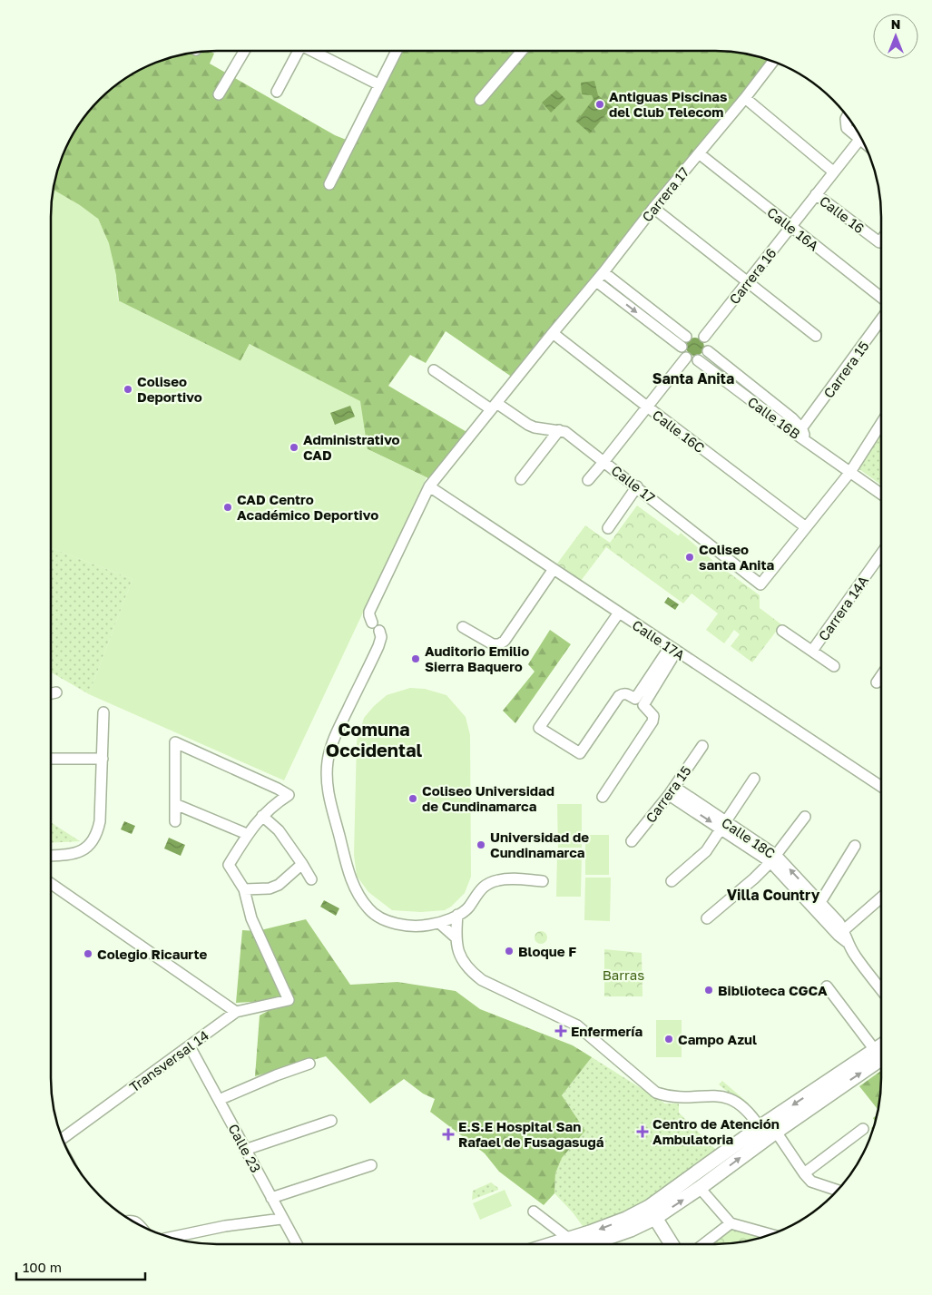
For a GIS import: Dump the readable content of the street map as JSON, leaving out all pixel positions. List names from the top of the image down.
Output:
{
  "streets": {
    "street": [
      "Carrera 17",
      "Calle 16",
      "Calle 16A",
      "Carrera 16",
      "Carrera 15",
      "Calle 16B",
      "Calle 16C",
      "Calle 17",
      "Carrera 14A",
      "Calle 17A",
      "Calle 18C",
      "Transversal 14",
      "Calle 23"
    ]
  },
  "crossings": [
    ["Carrera 17", "Calle 16A"],
    ["Carrera 17", "Calle 16C"],
    ["Carrera 17", "Calle 17"],
    ["Carrera 17", "Calle 17A"],
    ["Calle 16", "Carrera 16"],
    ["Calle 16A", "Carrera 16"],
    ["Carrera 16", "Calle 16B"],
    ["Carrera 15", "Calle 16B"],
    ["Carrera 15", "Calle 18C"],
    ["Calle 16C", "Calle 17"],
    ["Transversal 14", "Calle 23"]
  ],
  "districts": ["Santa Anita", "Comuna Occidental", "Villa Country"],
  "parks": ["Barras"],
  "places": {
    "other": [
      "Antiguas Piscinas del Club Telecom",
      "Coliseo Deportivo",
      "Administrativo CAD",
      "CAD Centro Académico Deportivo",
      "Coliseo santa Anita",
      "Auditorio Emilio Sierra Baquero",
      "Coliseo Universidad de Cundinamarca",
      "Universidad de Cundinamarca",
      "Bloque F",
      "Colegio Ricaurte",
      "Biblioteca CGCA",
      "Campo Azul"
    ],
    "health": ["Enfermería", "Centro de Atención Ambulatoria", "E.S.E Hospital San Rafael de Fusagasugá"]
  },
  "scale_bar": "100 m",
  "north": "top"
}
